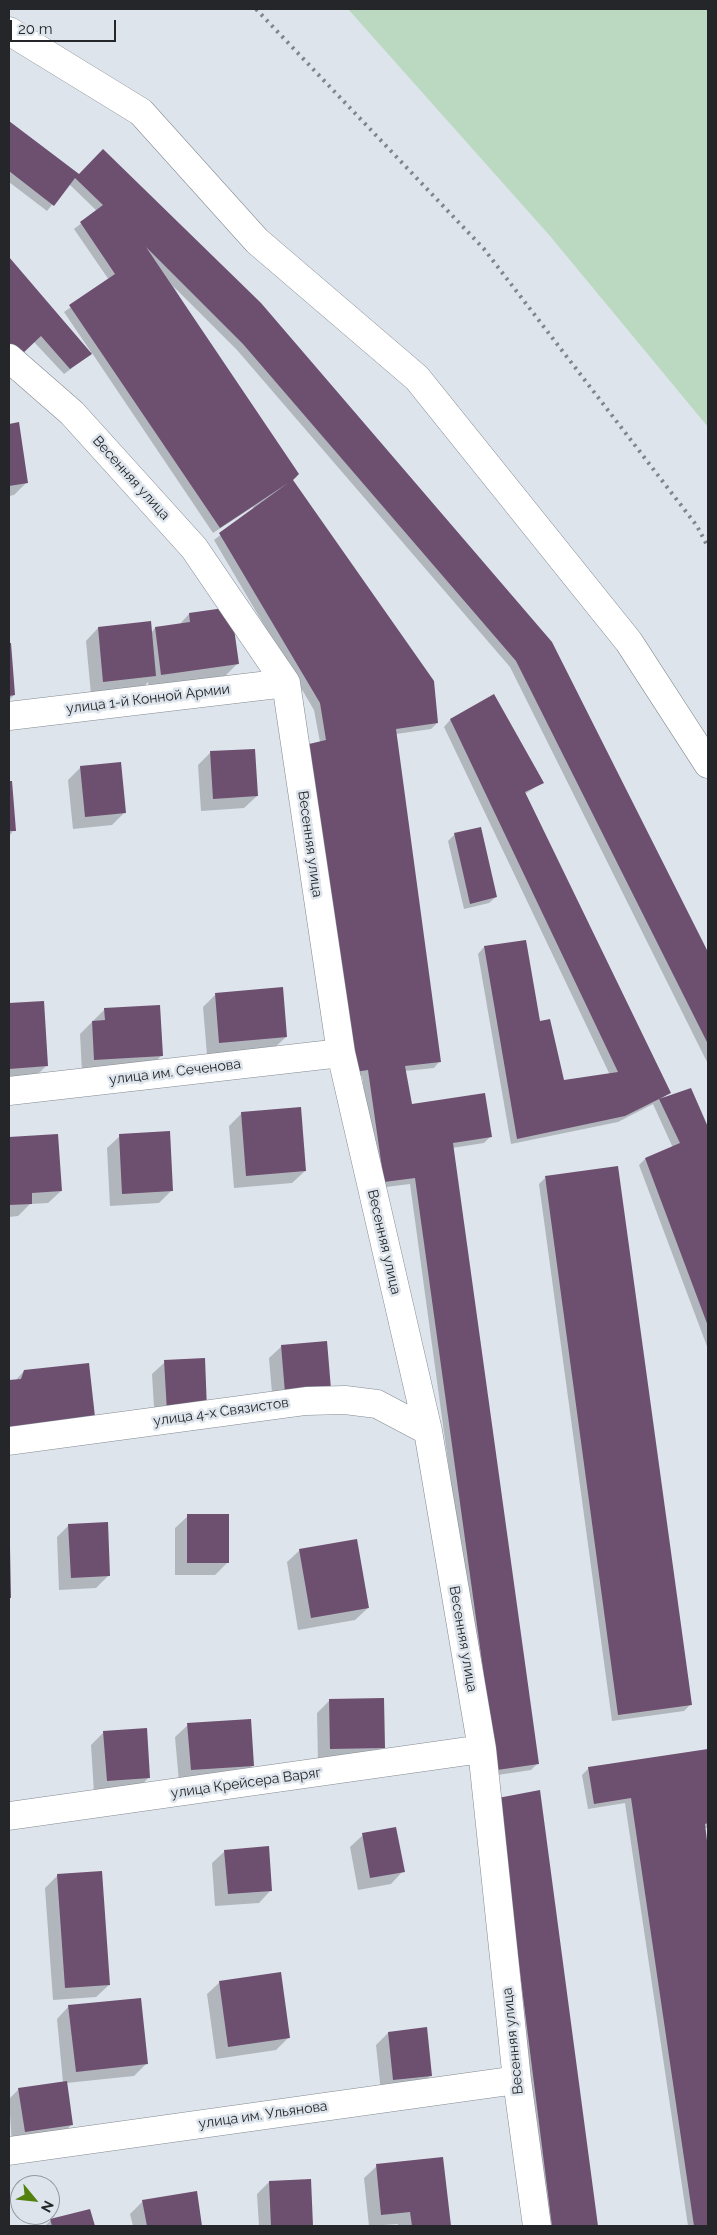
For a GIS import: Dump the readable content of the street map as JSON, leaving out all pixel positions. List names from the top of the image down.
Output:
{
  "streets": {
    "street": [
      "Весенняя улица",
      "улица 1-й Конной Армии",
      "улица им. Сеченова",
      "улица 4-х Связистов",
      "улица Крейсера Варяг",
      "улица им. Ульянова"
    ]
  },
  "crossings": [
    ["Весенняя улица", "улица 1-й Конной Армии"],
    ["Весенняя улица", "улица им. Сеченова"],
    ["Весенняя улица", "улица 4-х Связистов"],
    ["Весенняя улица", "улица Крейсера Варяг"],
    ["Весенняя улица", "улица им. Ульянова"]
  ],
  "scale_bar": "20 m",
  "north": "bottom right"
}
